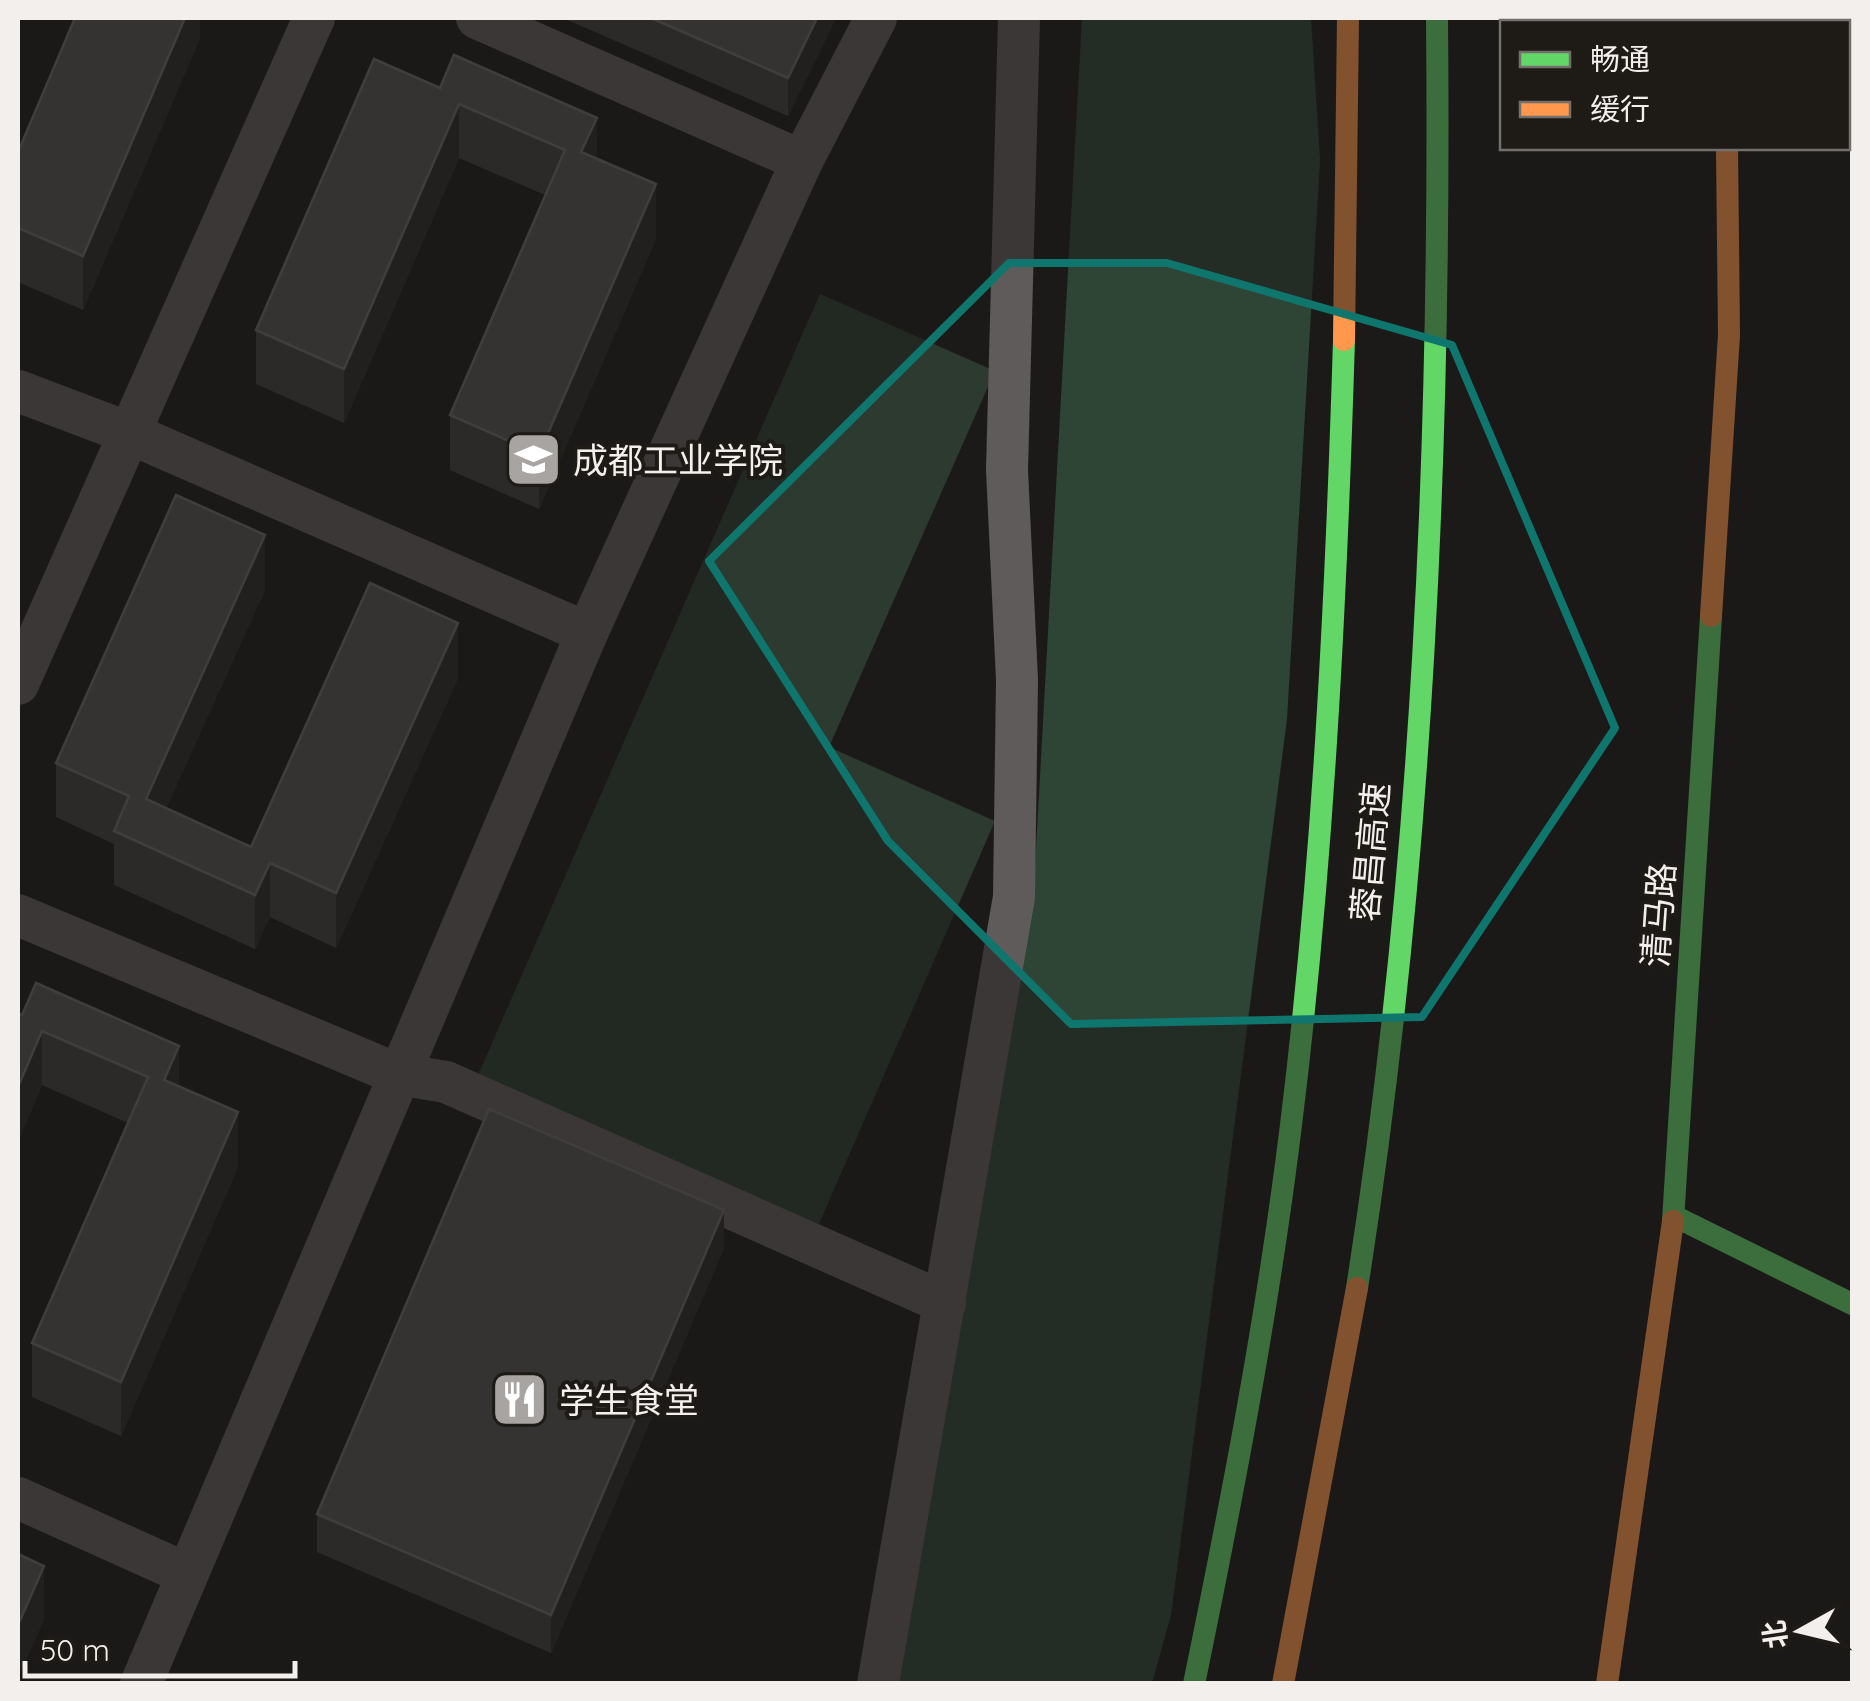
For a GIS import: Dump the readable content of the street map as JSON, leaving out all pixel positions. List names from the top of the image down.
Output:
{
  "streets": {
    "main road": ["蓉昌高速", "清马路"]
  },
  "places": {
    "school or university": ["成都工业学院"],
    "restaurant": ["学生食堂"]
  },
  "legend": ["畅通", "缓行"],
  "scale_bar": "50 m",
  "north": "left"
}
